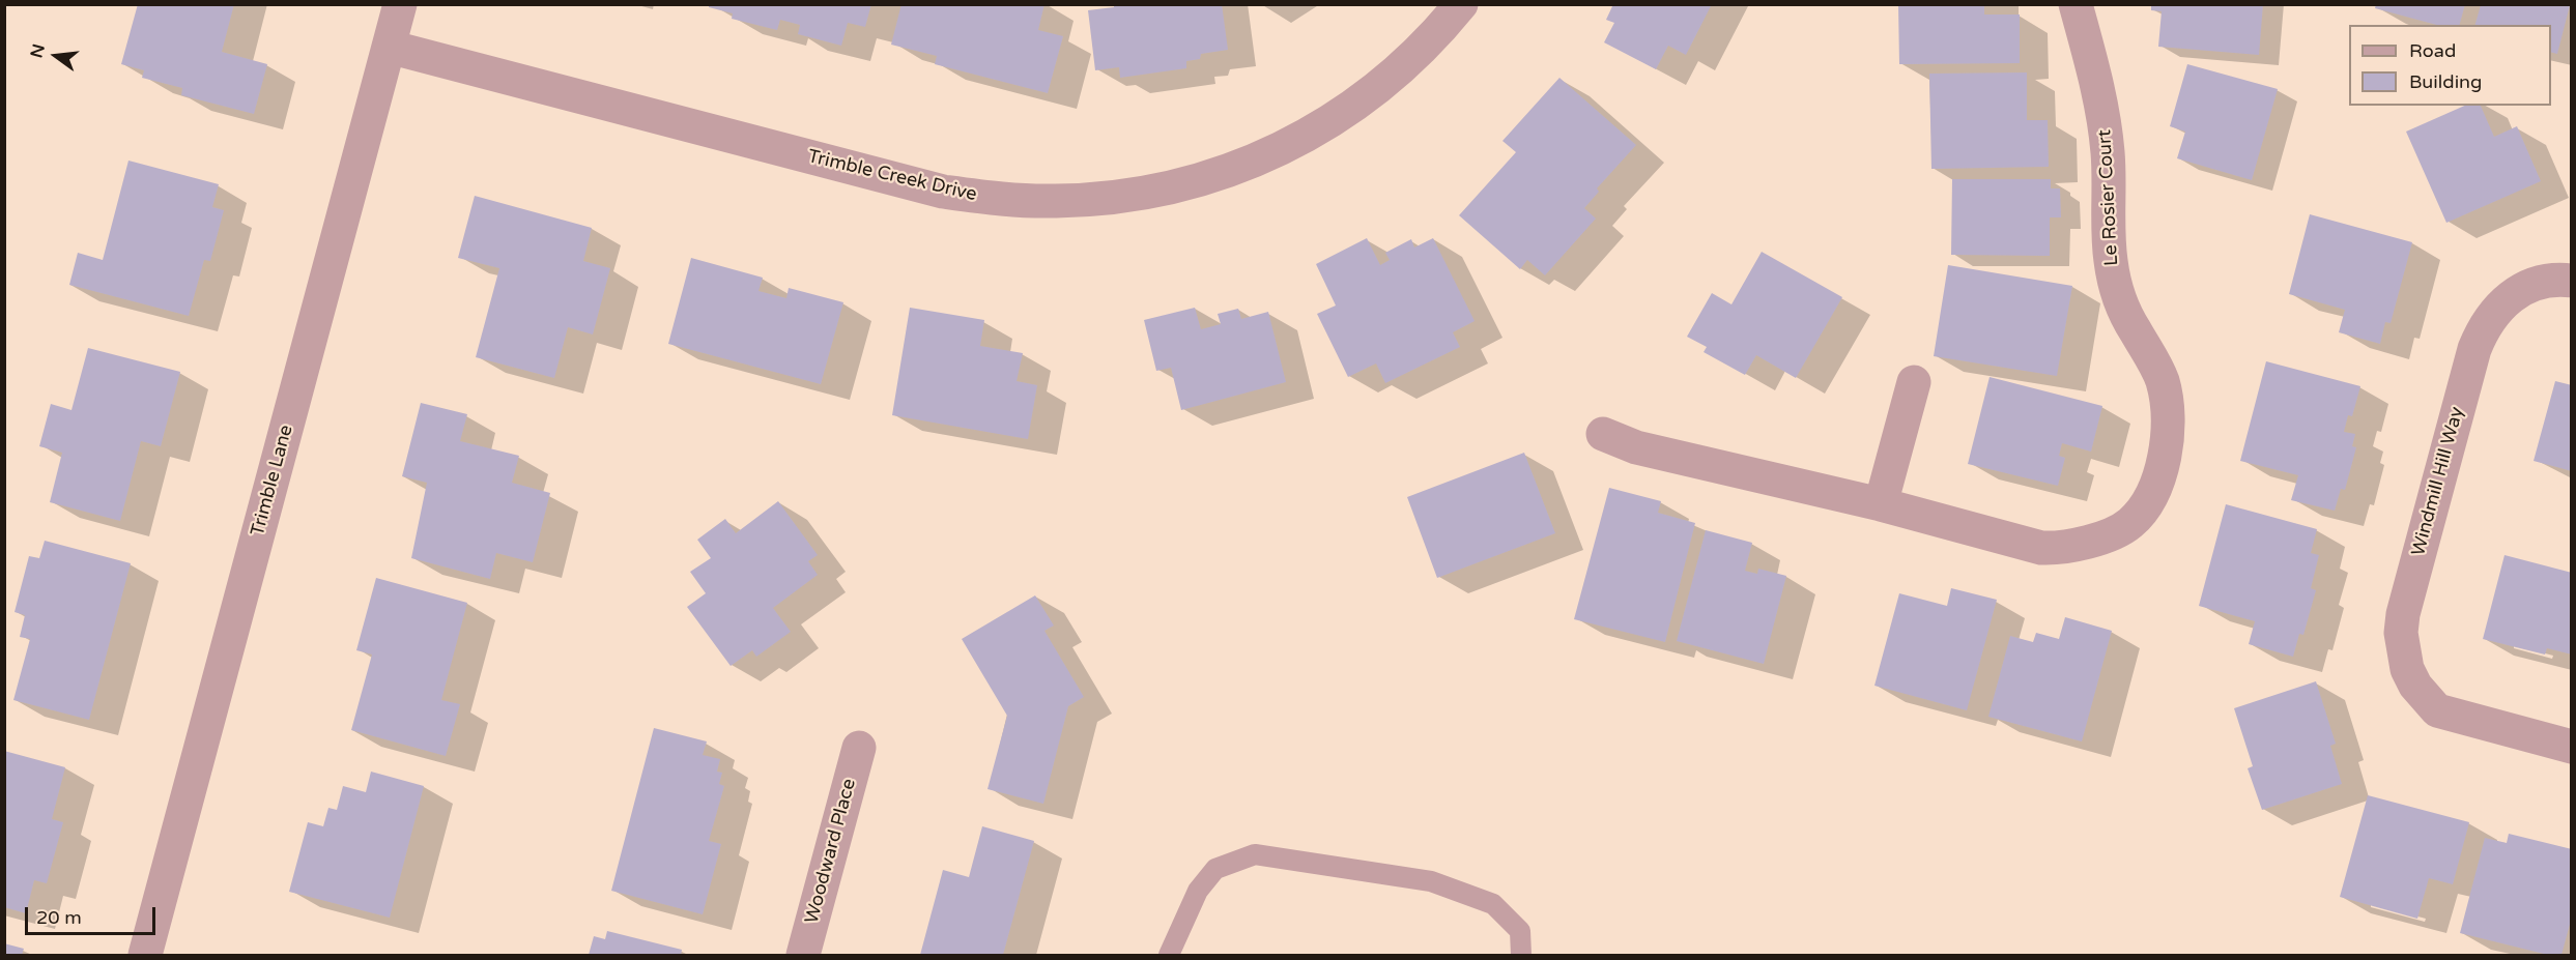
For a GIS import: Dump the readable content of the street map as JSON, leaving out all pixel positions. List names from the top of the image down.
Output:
{
  "streets": {
    "street": [
      "Trimble Creek Drive",
      "Le Rosier Court",
      "Trimble Lane",
      "Windmill Hill Way",
      "Woodward Place"
    ]
  },
  "crossings": [
    ["Trimble Creek Drive", "Trimble Lane"]
  ],
  "legend": ["Road", "Building"],
  "scale_bar": "20 m",
  "north": "left"
}
